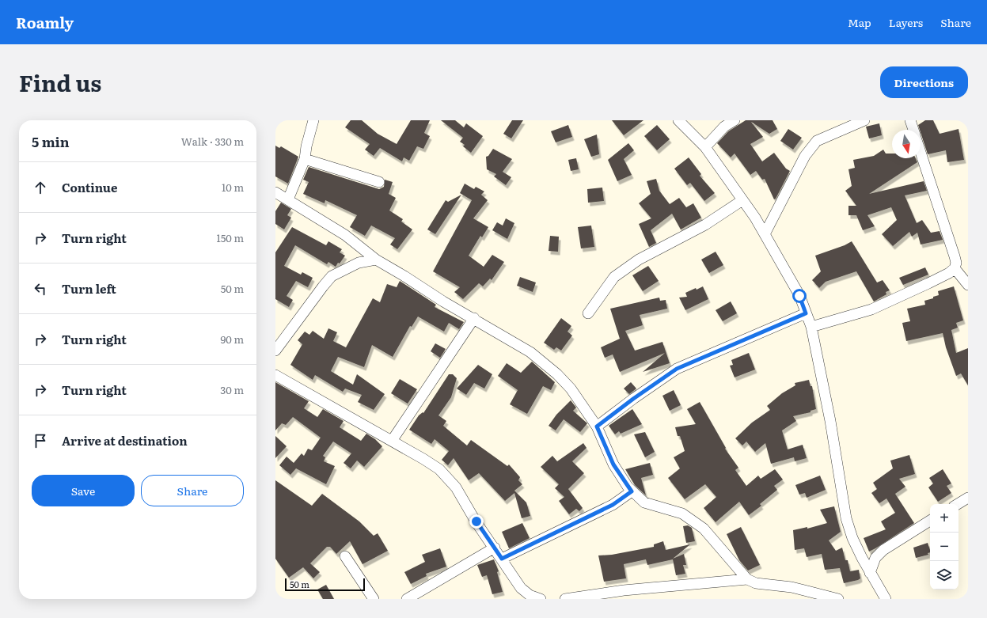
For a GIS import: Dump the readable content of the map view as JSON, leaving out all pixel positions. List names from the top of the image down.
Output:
{
  "scale_bar": "50 m",
  "north": "bottom",
  "page": {
    "header": "Roamly",
    "nav": ["Map", "Layers", "Share"],
    "title": "Find us",
    "buttons": [
      "Directions",
      ["Save", "Share"]
    ],
    "heading": ["5 min", "Walk · 330 m"],
    "list": [
      ["Continue", "10 m"],
      ["Turn right", "150 m"],
      ["Turn left", "50 m"],
      ["Turn right", "90 m"],
      ["Turn right", "30 m"],
      "Arrive at destination"
    ],
    "map_buttons": ["+", "−"],
    "scale": "50 m"
  }
}
